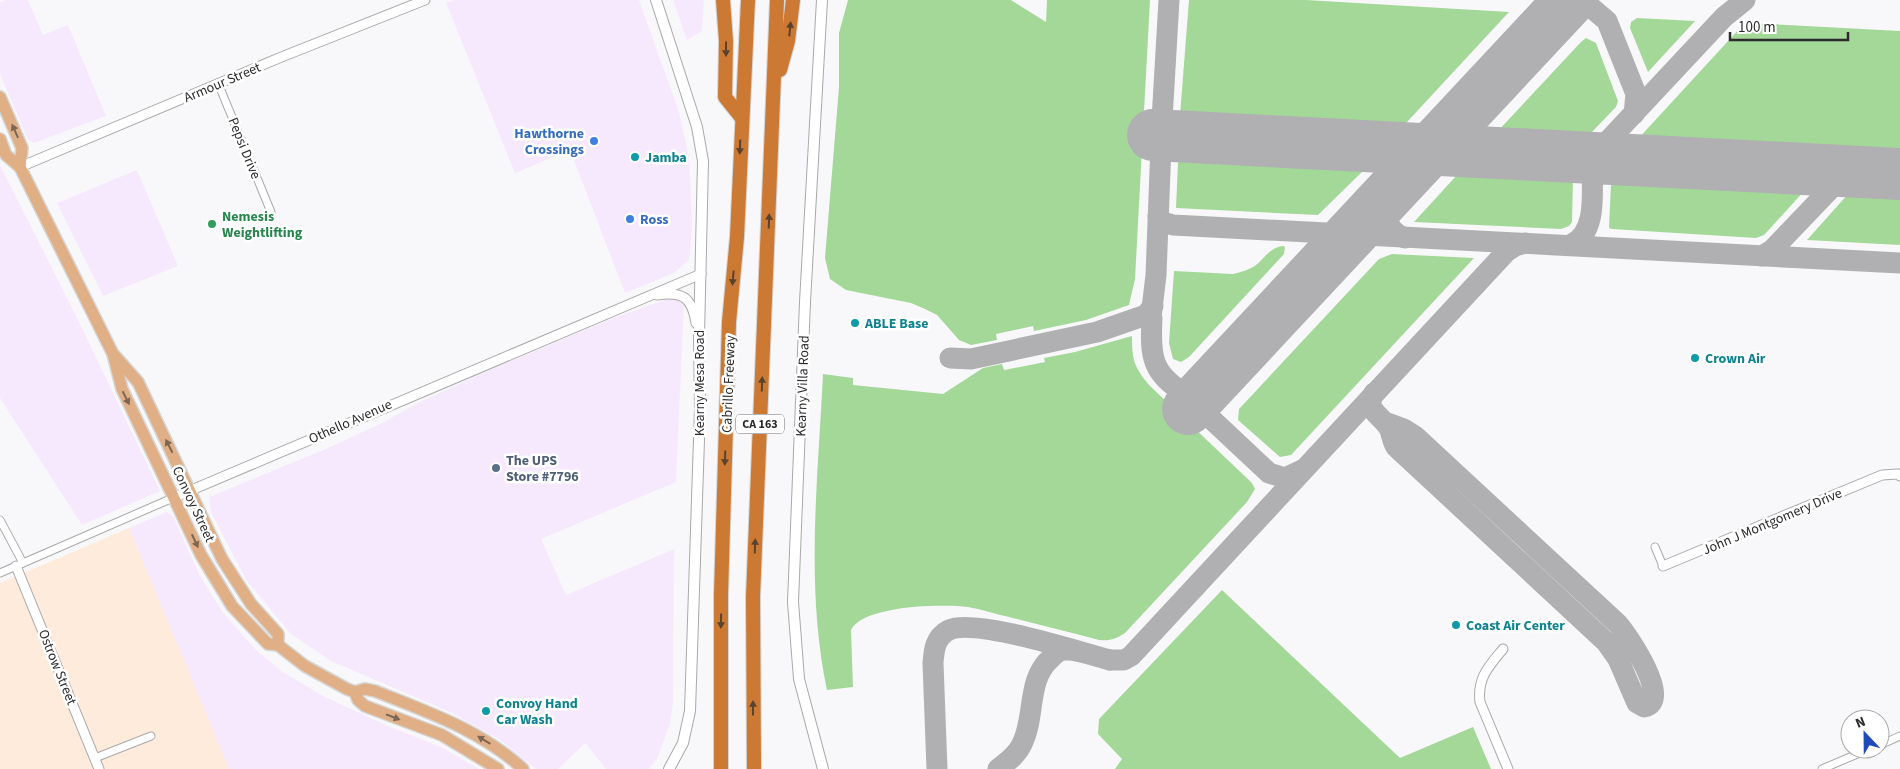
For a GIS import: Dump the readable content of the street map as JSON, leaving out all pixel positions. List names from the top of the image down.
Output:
{
  "streets": {
    "highway": ["Cabrillo Freeway", "CA 163"],
    "main road": ["Kearny Mesa Road", "Kearny Villa Road", "Convoy Street"],
    "street": [
      "Armour Street",
      "Pepsi Drive",
      "Othello Avenue",
      "John J Montgomery Drive",
      "Ostrow Street"
    ]
  },
  "crossings": [
    ["Armour Street", "Pepsi Drive"],
    ["Armour Street", "Convoy Street"],
    ["Kearny Mesa Road", "Othello Avenue"],
    ["Othello Avenue", "Convoy Street"],
    ["Othello Avenue", "Ostrow Street"]
  ],
  "places": [
    "Hawthorne Crossings",
    "Jamba",
    "Ross",
    "Nemesis Weightlifting",
    "ABLE Base",
    "Crown Air",
    "The UPS Store #7796",
    "Coast Air Center",
    "Convoy Hand Car Wash"
  ],
  "scale_bar": "100 m",
  "north": "top"
}
